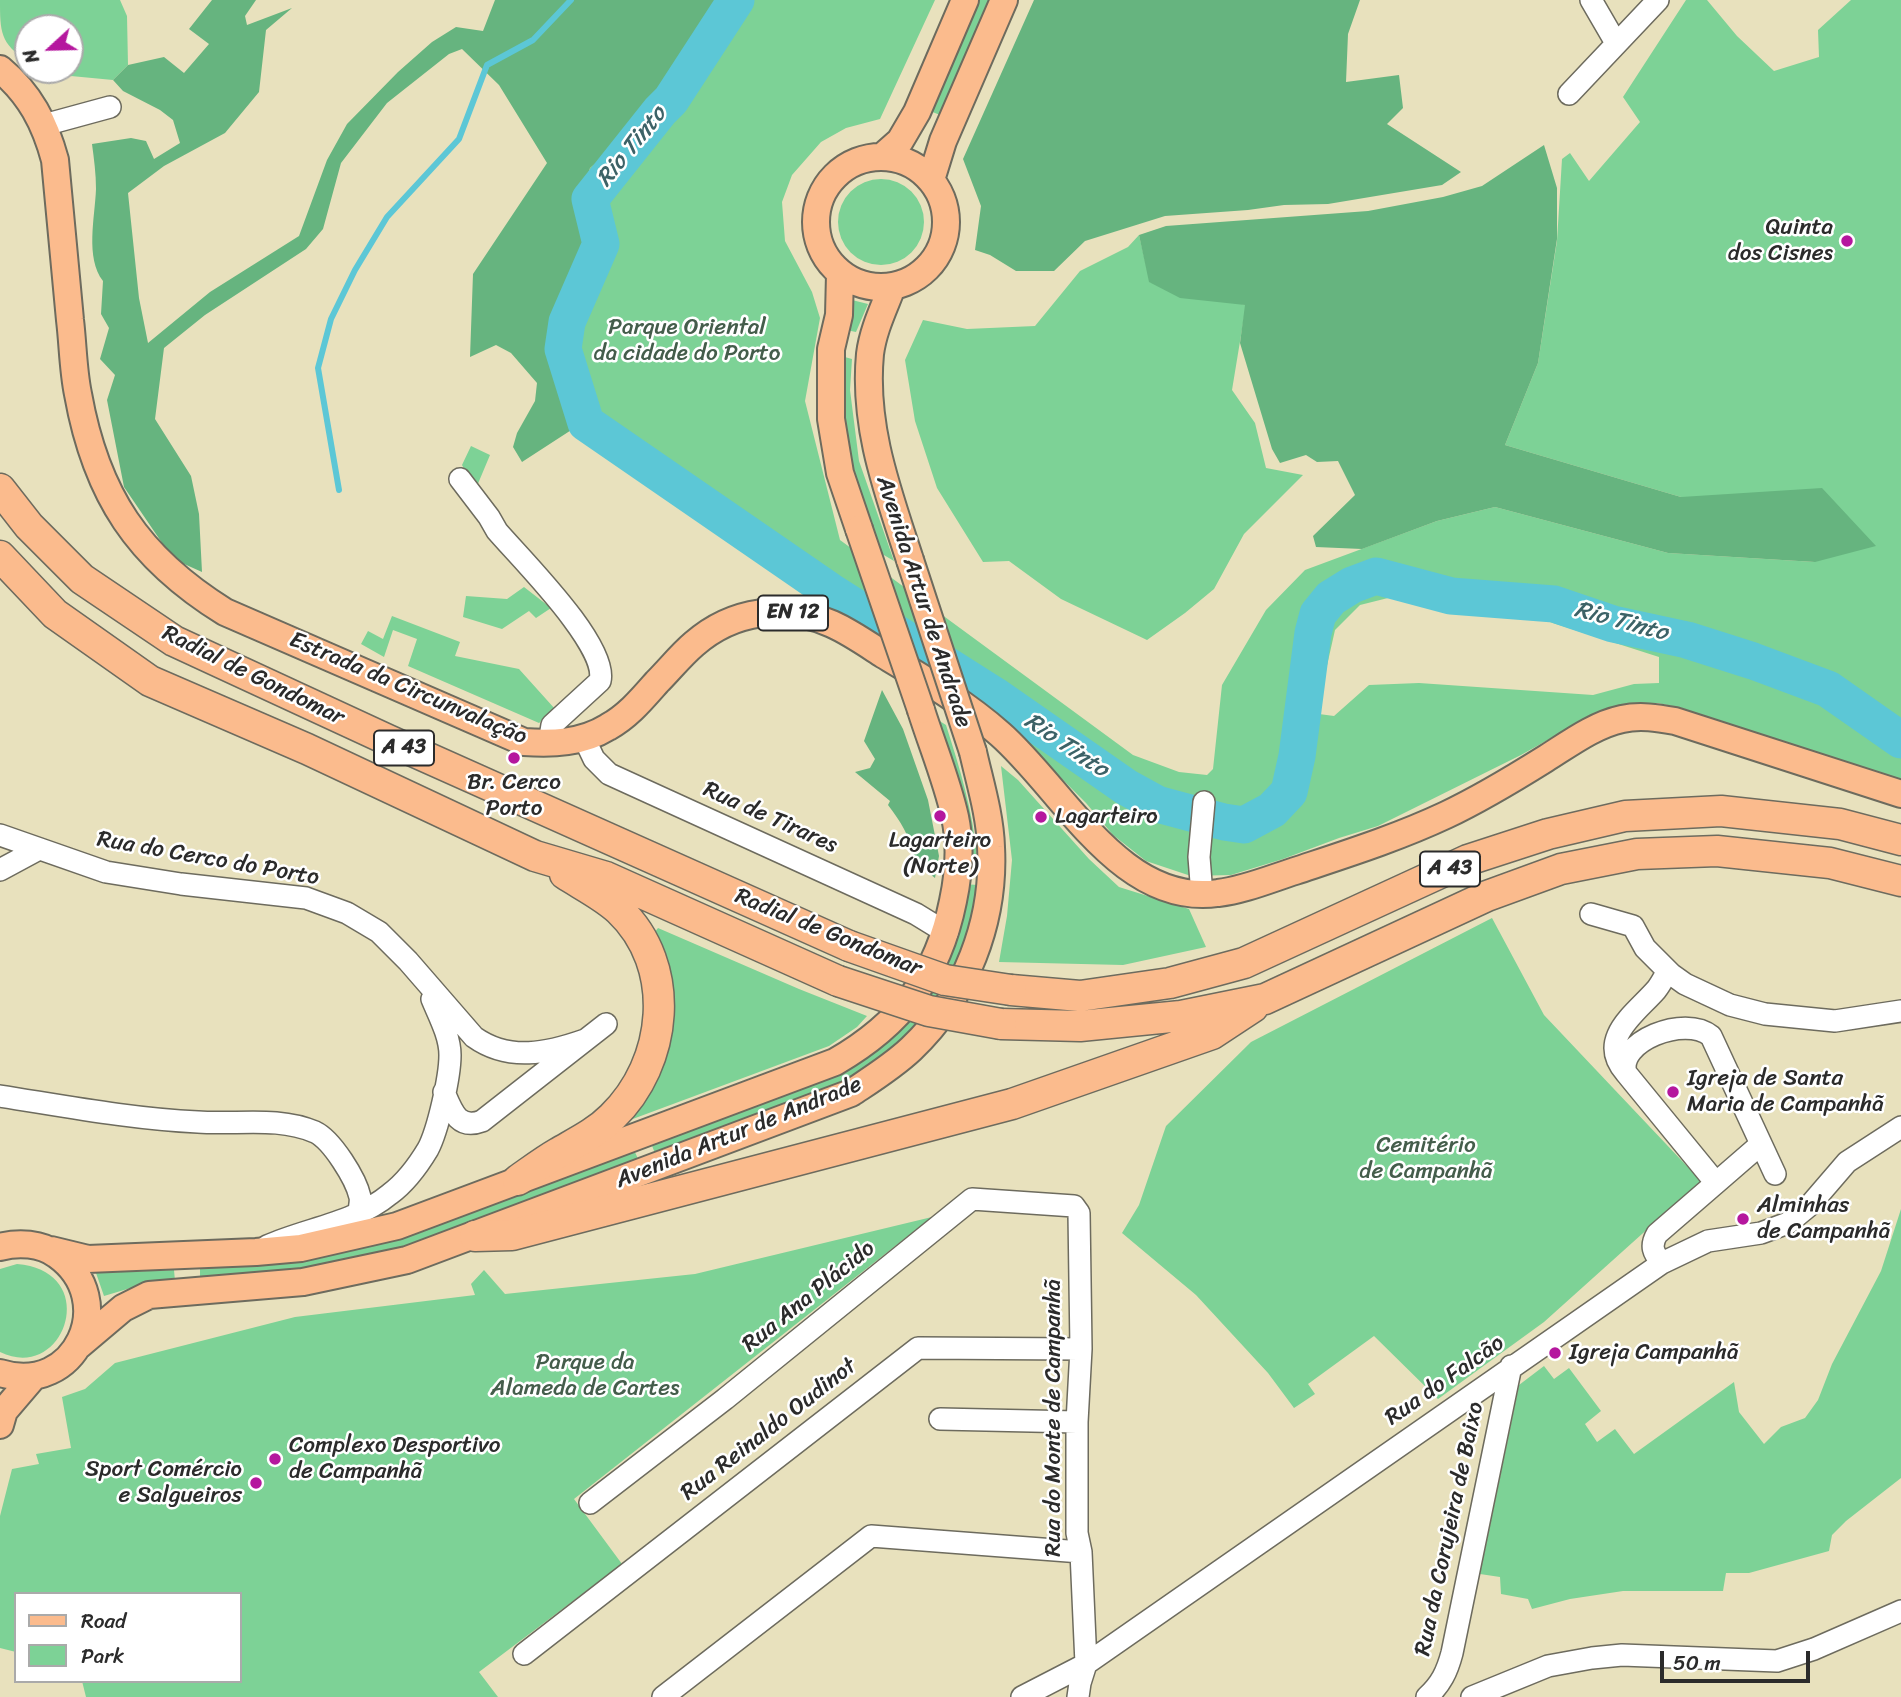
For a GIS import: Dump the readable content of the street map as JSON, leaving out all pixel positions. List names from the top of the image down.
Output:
{
  "streets": {
    "highway": ["Radial de Gondomar", "A 43"],
    "main road": ["Avenida Artur de Andrade", "EN 12", "Estrada da Circunvalação"],
    "street": [
      "Rua de Tirares",
      "Rua do Cerco do Porto",
      "Rua Ana Plácido",
      "Rua do Falcão",
      "Rua do Monte de Campanhã",
      "Rua Reinaldo Oudinot",
      "Rua da Corujeira de Baixo"
    ]
  },
  "crossings": [
    ["Avenida Artur de Andrade", "Rua de Tirares"],
    ["Avenida Artur de Andrade", "Rua do Cerco do Porto"],
    ["Estrada da Circunvalação", "Rua de Tirares"],
    ["Rua Ana Plácido", "Rua do Monte de Campanhã"],
    ["Rua do Falcão", "Rua do Monte de Campanhã"],
    ["Rua do Falcão", "Rua da Corujeira de Baixo"],
    ["Rua do Monte de Campanhã", "Rua Reinaldo Oudinot"]
  ],
  "water": ["Rio Tinto"],
  "parks": ["Parque Oriental da cidade do Porto", "Cemitério de Campanhã", "Parque da Alameda de Cartes"],
  "places": [
    "Quinta dos Cisnes",
    "Br. Cerco Porto",
    "Lagarteiro (Norte)",
    "Lagarteiro",
    "Igreja de Santa Maria de Campanhã",
    "Alminhas de Campanhã",
    "Igreja Campanhã",
    "Complexo Desportivo de Campanhã",
    "Sport Comércio e Salgueiros"
  ],
  "legend": ["Road", "Park"],
  "scale_bar": "50 m",
  "north": "left"
}
